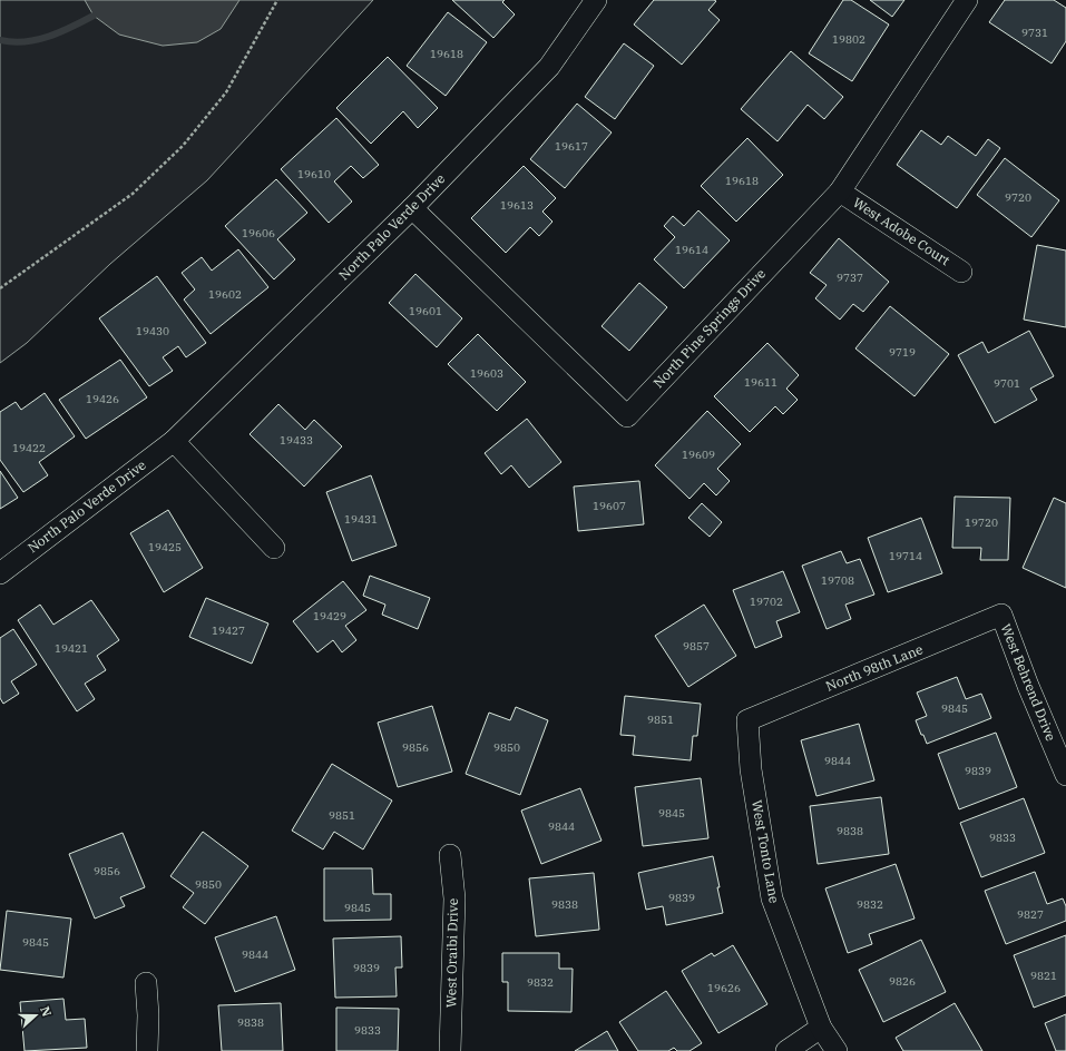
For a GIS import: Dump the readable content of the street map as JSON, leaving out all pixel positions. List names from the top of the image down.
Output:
{
  "streets": {
    "street": [
      "North Palo Verde Drive",
      "West Adobe Court",
      "North Pine Springs Drive",
      "North 98th Lane",
      "West Behrend Drive",
      "West Tonto Lane",
      "West Oraibi Drive"
    ]
  },
  "crossings": [
    ["North Palo Verde Drive", "North Pine Springs Drive"],
    ["West Adobe Court", "North Pine Springs Drive"],
    ["North 98th Lane", "West Behrend Drive"],
    ["North 98th Lane", "West Tonto Lane"]
  ],
  "house_numbers": [
    "9731",
    "19802",
    "19618",
    "19617",
    "19610",
    "19618",
    "9720",
    "19613",
    "19606",
    "19614",
    "9737",
    "19602",
    "19601",
    "19430",
    "9719",
    "19603",
    "19611",
    "9701",
    "19426",
    "19433",
    "19422",
    "19609",
    "19607",
    "19431",
    "19720",
    "19425",
    "19714",
    "19708",
    "19702",
    "19429",
    "19427",
    "9857",
    "19421",
    "9845",
    "9851",
    "9856",
    "9850",
    "9844",
    "9839",
    "9845",
    "9851",
    "9844",
    "9838",
    "9833",
    "9856",
    "9850",
    "9839",
    "9838",
    "9832",
    "9845",
    "9827",
    "9845",
    "9844",
    "9839",
    "9821",
    "9826",
    "9832",
    "19626",
    "9838",
    "9833"
  ],
  "north": "right"
}
